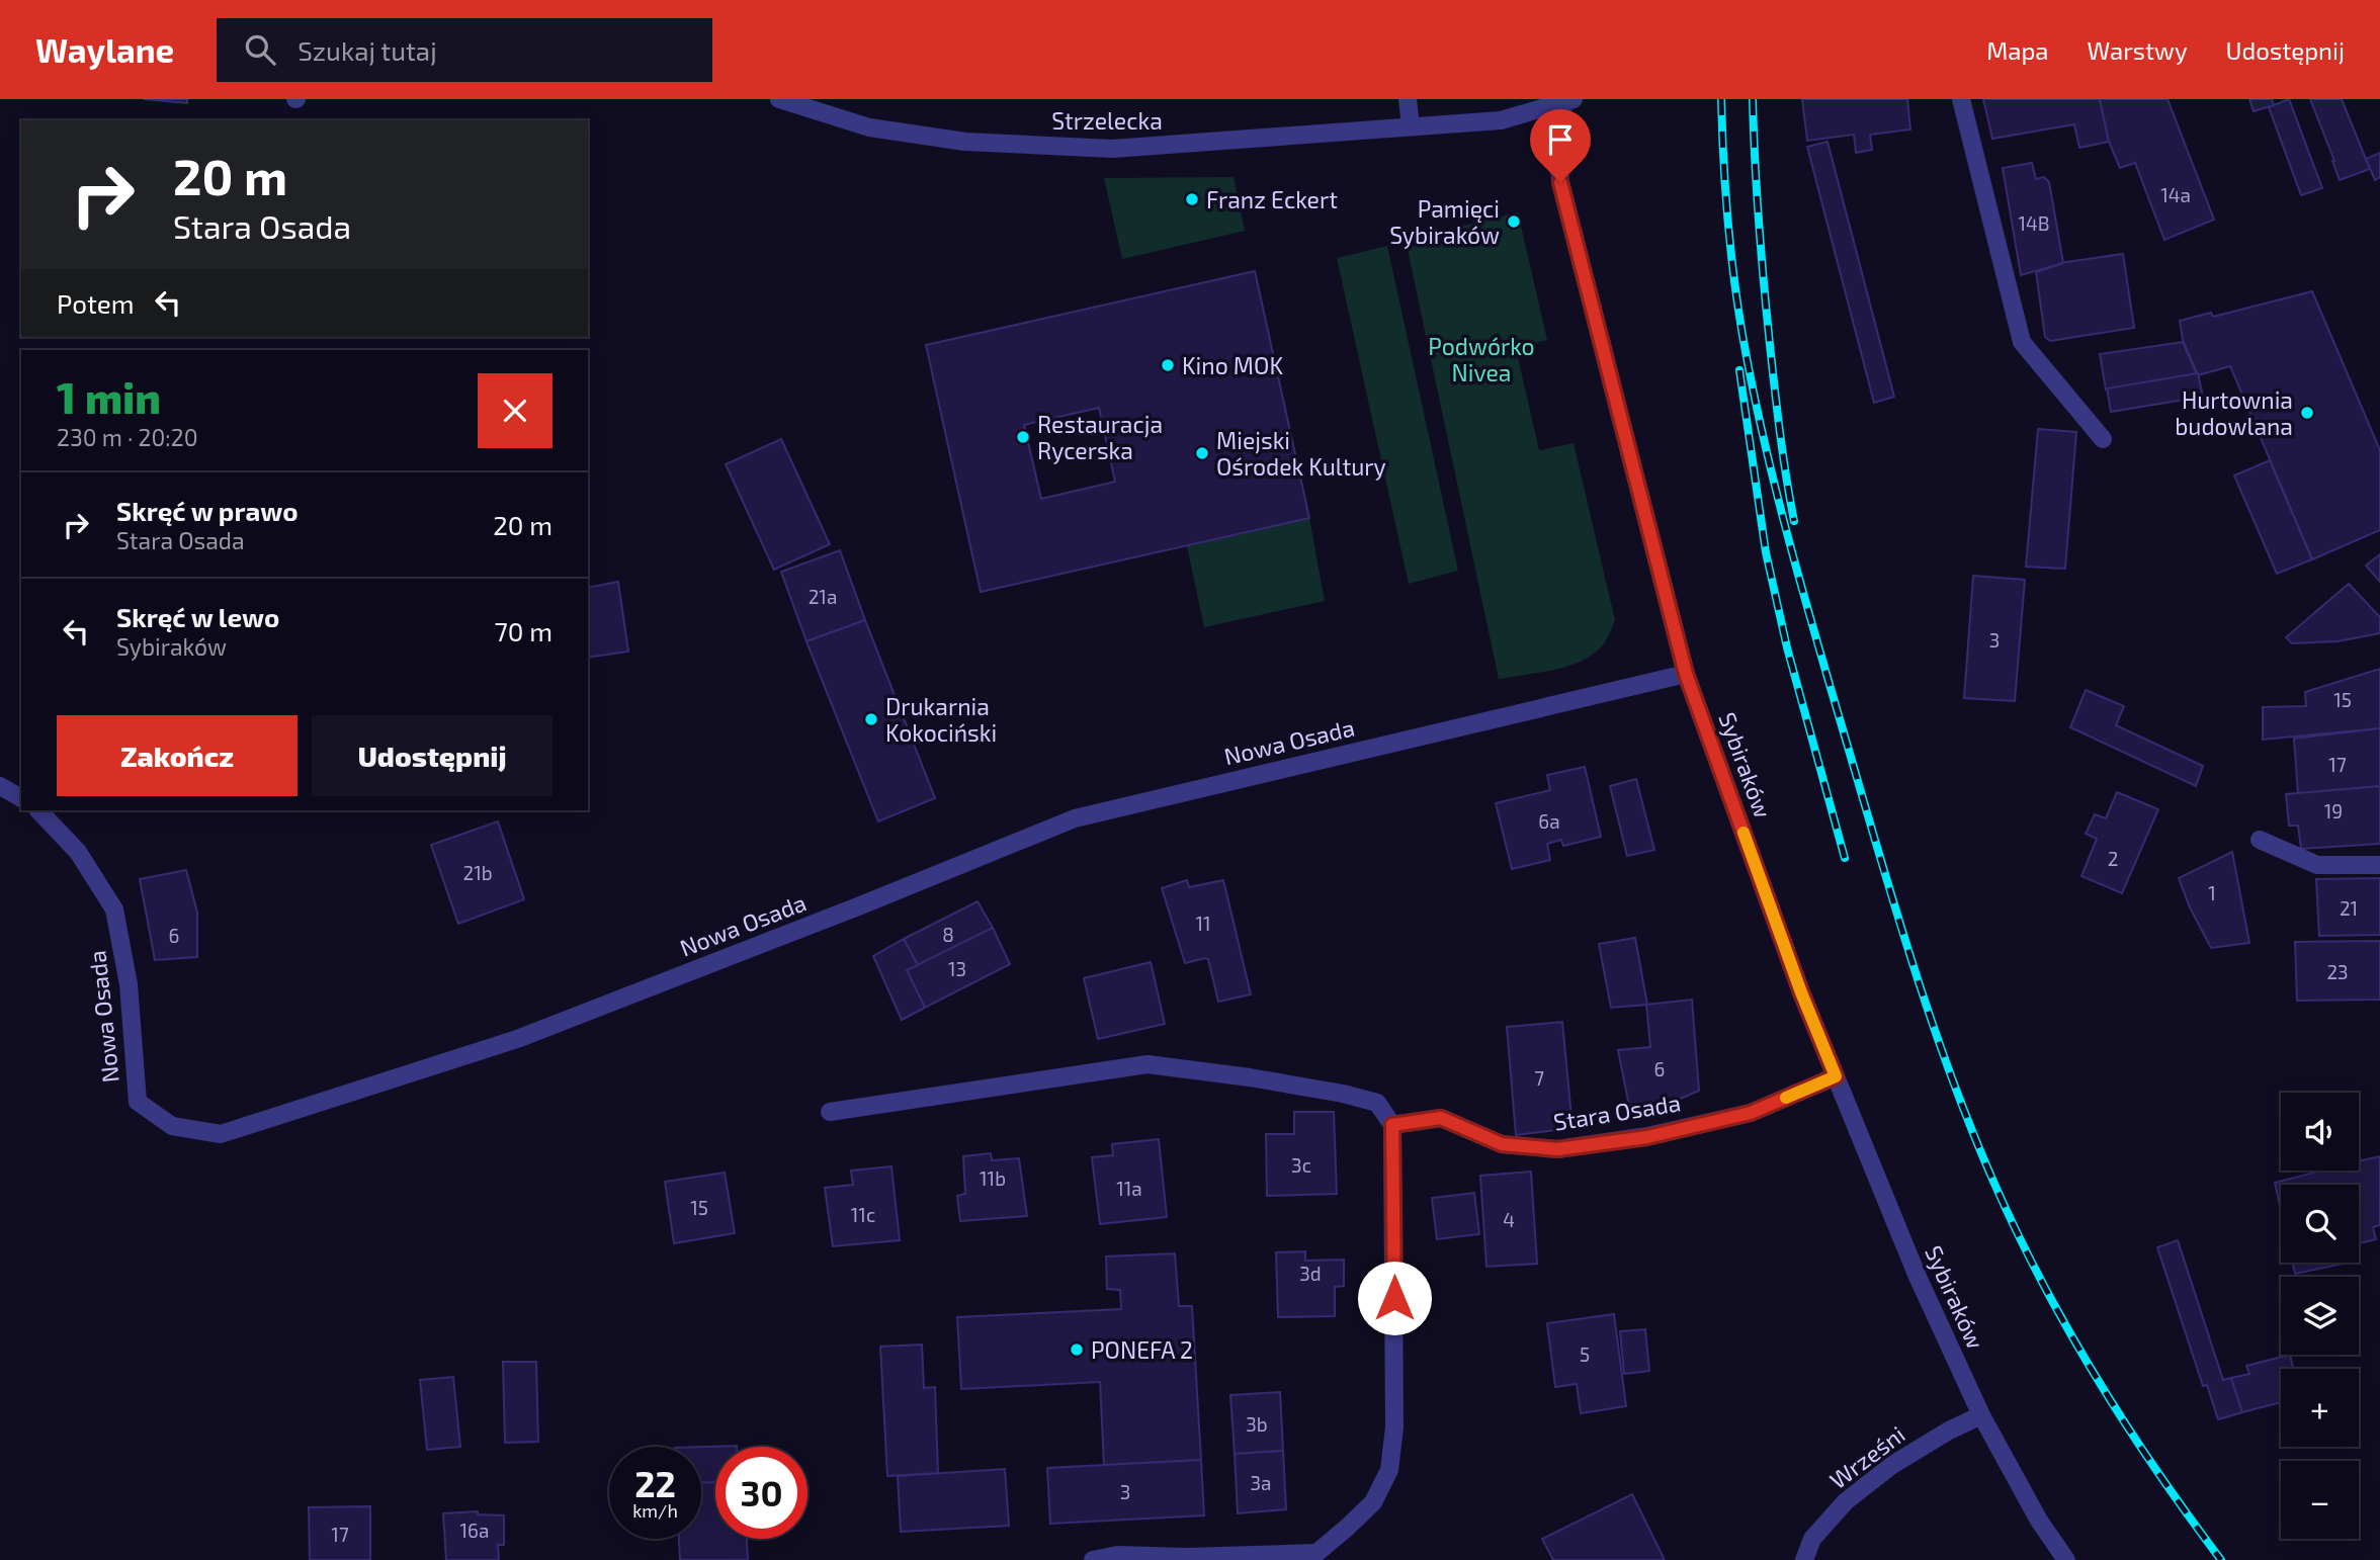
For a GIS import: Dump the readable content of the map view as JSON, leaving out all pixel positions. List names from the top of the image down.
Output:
{
  "streets": {
    "street": [
      "Strzelecka",
      "Nowa Osada",
      "Sybiraków",
      "Stara Osada",
      "Wrześni"
    ]
  },
  "crossings": [
    ["Strzelecka", "Sybiraków"],
    ["Nowa Osada", "Sybiraków"],
    ["Sybiraków", "Stara Osada"],
    ["Sybiraków", "Wrześni"]
  ],
  "parks": ["Podwórko Nivea"],
  "places": [
    "Franz Eckert",
    "Pamięci Sybiraków",
    "Kino MOK",
    "Hurtownia budowlana",
    "Restauracja Rycerska",
    "Miejski Ośrodek Kultury",
    "Drukarnia Kokociński",
    "PONEFA 2"
  ],
  "house_numbers": [
    "14a",
    "14B",
    "21a",
    "3",
    "15",
    "17",
    "19",
    "6a",
    "2",
    "21b",
    "1",
    "21",
    "11",
    "8",
    "6",
    "13",
    "23",
    "6",
    "7",
    "3c",
    "11b",
    "11a",
    "15",
    "11c",
    "4",
    "3d",
    "5",
    "3b",
    "3a",
    "3",
    "16a",
    "17"
  ],
  "page": {
    "header": "Waylane",
    "search": "Szukaj tutaj",
    "nav": ["Mapa", "Warstwy", "Udostępnij"],
    "turn": ["20 m", "Stara Osada"],
    "then": "Potem",
    "heading": ["1 min", "230 m · 20:20"],
    "list": [
      {
        "name": "Skręć w prawo",
        "note": "Stara Osada",
        "value": "20 m"
      },
      {
        "name": "Skręć w lewo",
        "note": "Sybiraków",
        "value": "70 m"
      }
    ],
    "buttons": ["Zakończ", "Udostępnij"],
    "map_buttons": ["+", "−"],
    "speed": "22 km/h",
    "limit": "30"
  }
}
